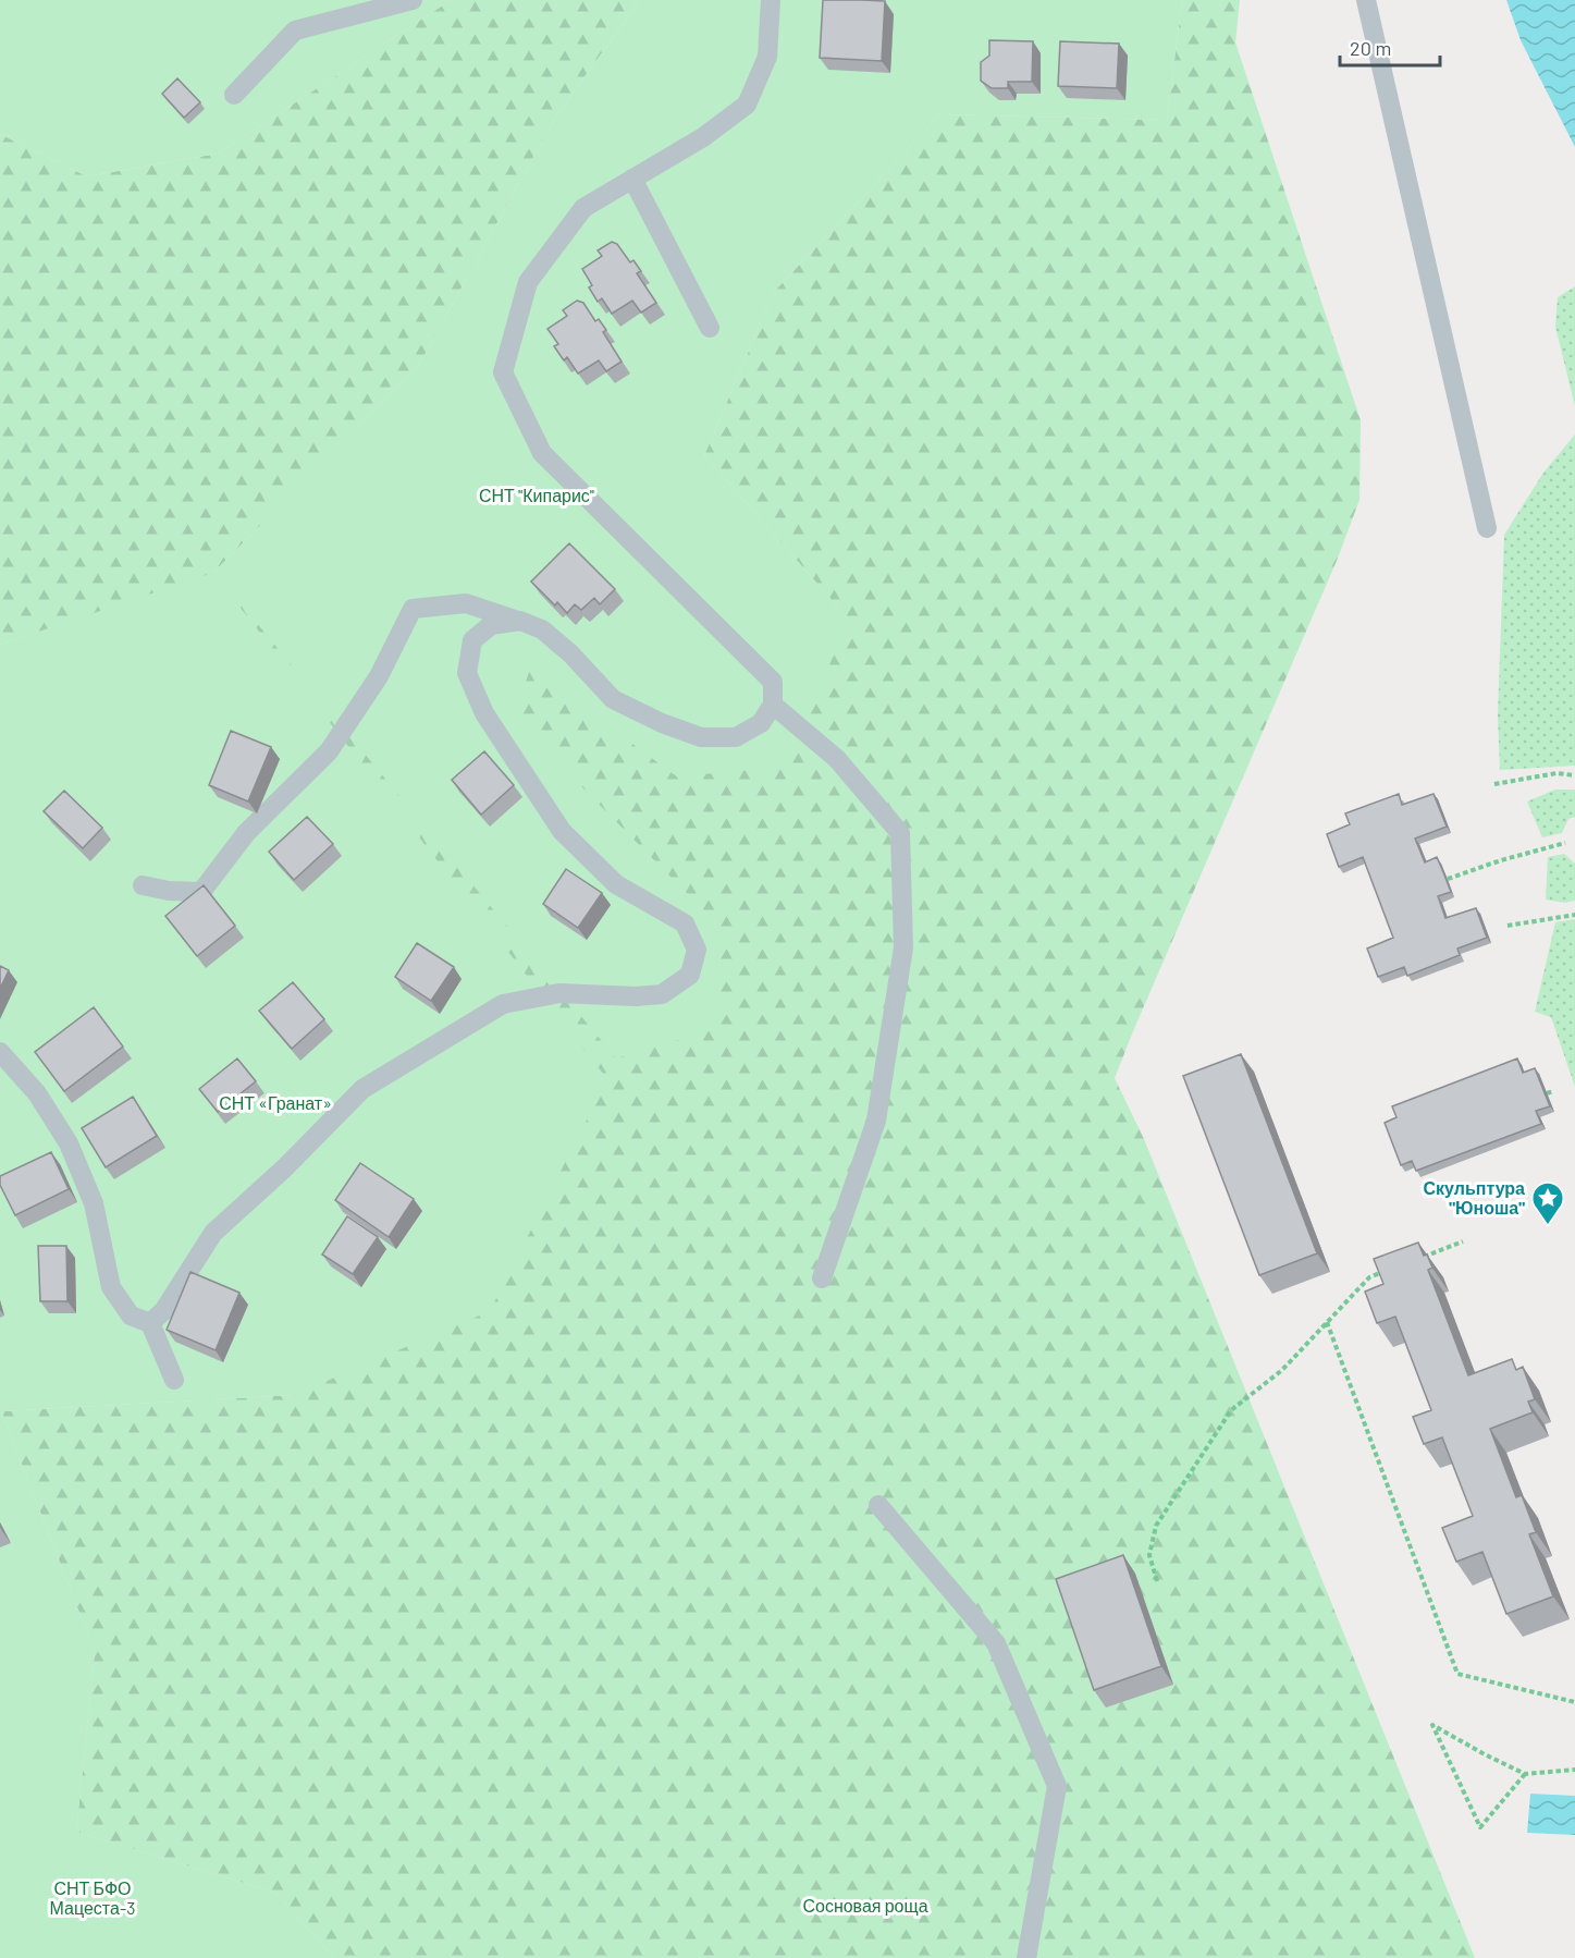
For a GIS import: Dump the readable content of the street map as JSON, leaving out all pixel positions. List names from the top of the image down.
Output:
{
  "parks": [
    "СНТ \"Кипарис\"",
    "СНТ «Гранат»",
    "СНТ БФО Мацеста-3",
    "Сосновая роща"
  ],
  "places": {
    "place": ["Скульптура \"Юноша\""]
  },
  "scale_bar": "20 m"
}
